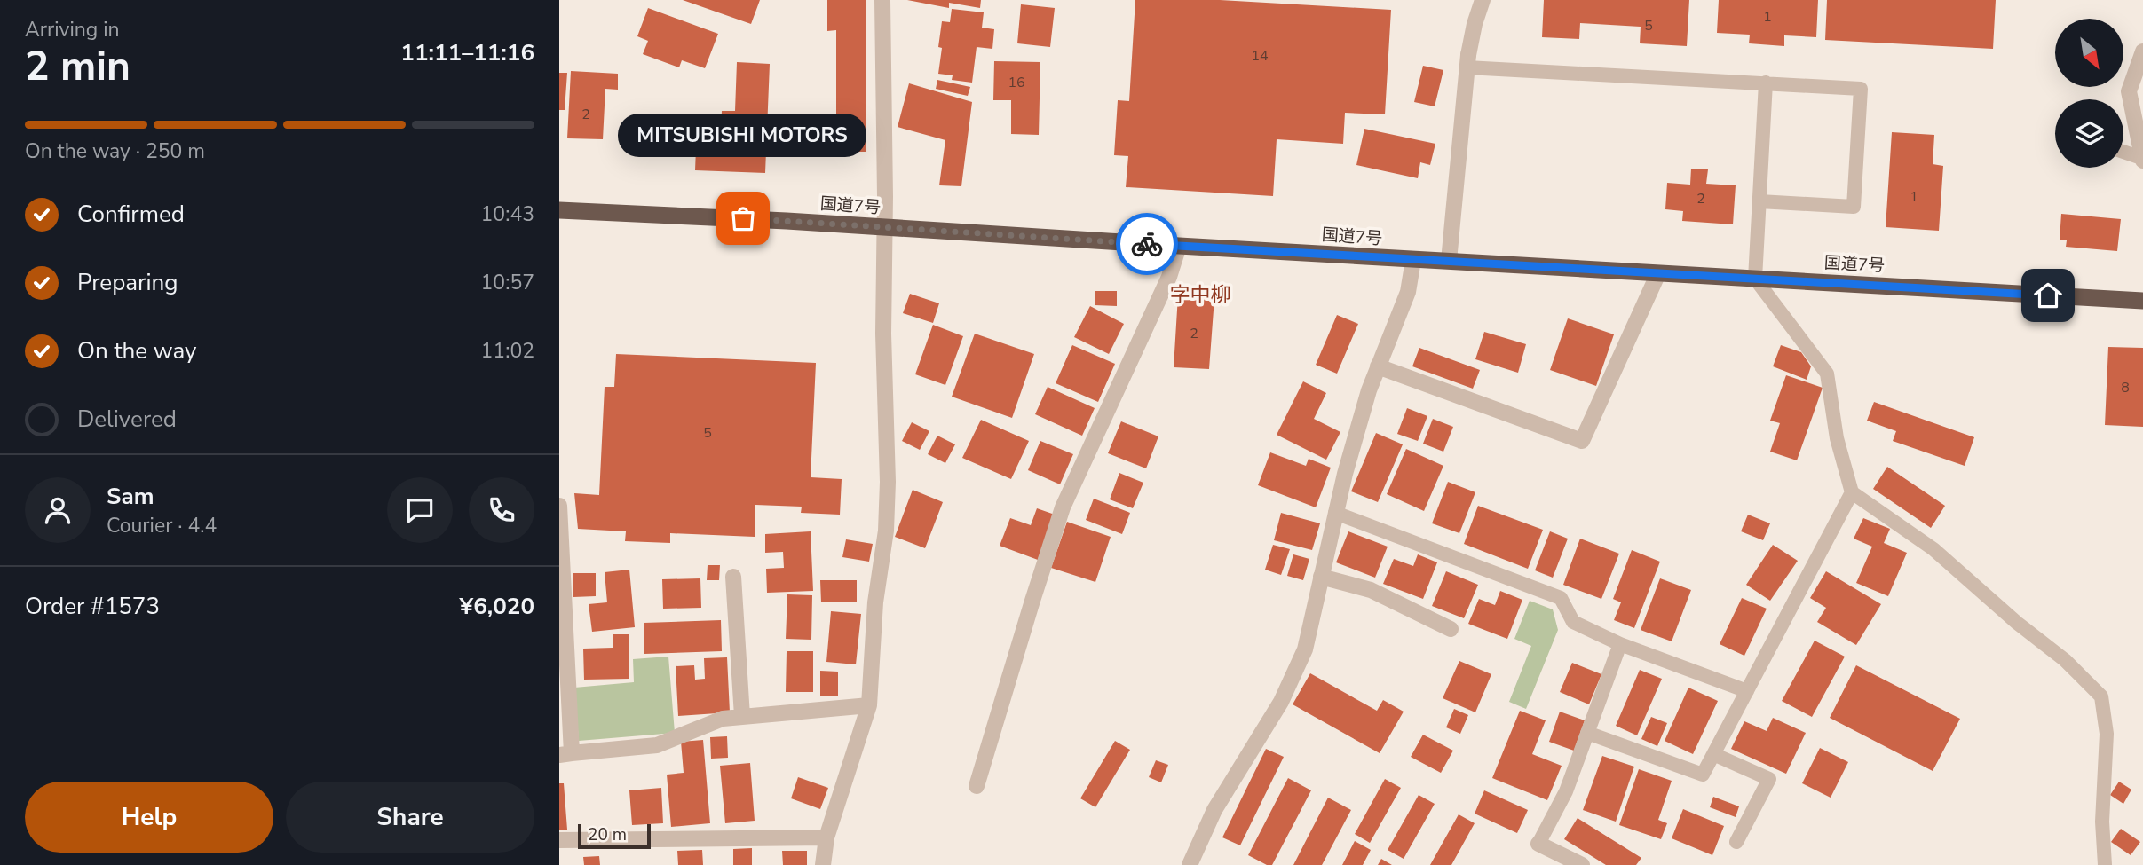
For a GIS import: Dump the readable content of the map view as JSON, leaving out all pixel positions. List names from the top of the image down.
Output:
{
  "streets": {
    "highway": ["国道7号"]
  },
  "districts": ["字中柳"],
  "places": ["MITSUBISHI MOTORS"],
  "house_numbers": [
    "1",
    "5",
    "14",
    "16",
    "2",
    "1",
    "2",
    "2",
    "8",
    "5"
  ],
  "scale_bar": "20 m",
  "north": "bottom right",
  "page": {
    "heading": ["2 min", "Arriving in", "11:11–11:16"],
    "panel": [
      "Sam",
      "Courier · 4.4",
      "Order #1573",
      "¥6,020"
    ],
    "bar": "On the way · 250 m",
    "bubble": "MITSUBISHI MOTORS",
    "list": [
      ["Confirmed", "10:43"],
      ["Preparing", "10:57"],
      ["On the way", "11:02"],
      "Delivered"
    ],
    "buttons": ["Help", "Share"],
    "scale": "20 m"
  }
}
